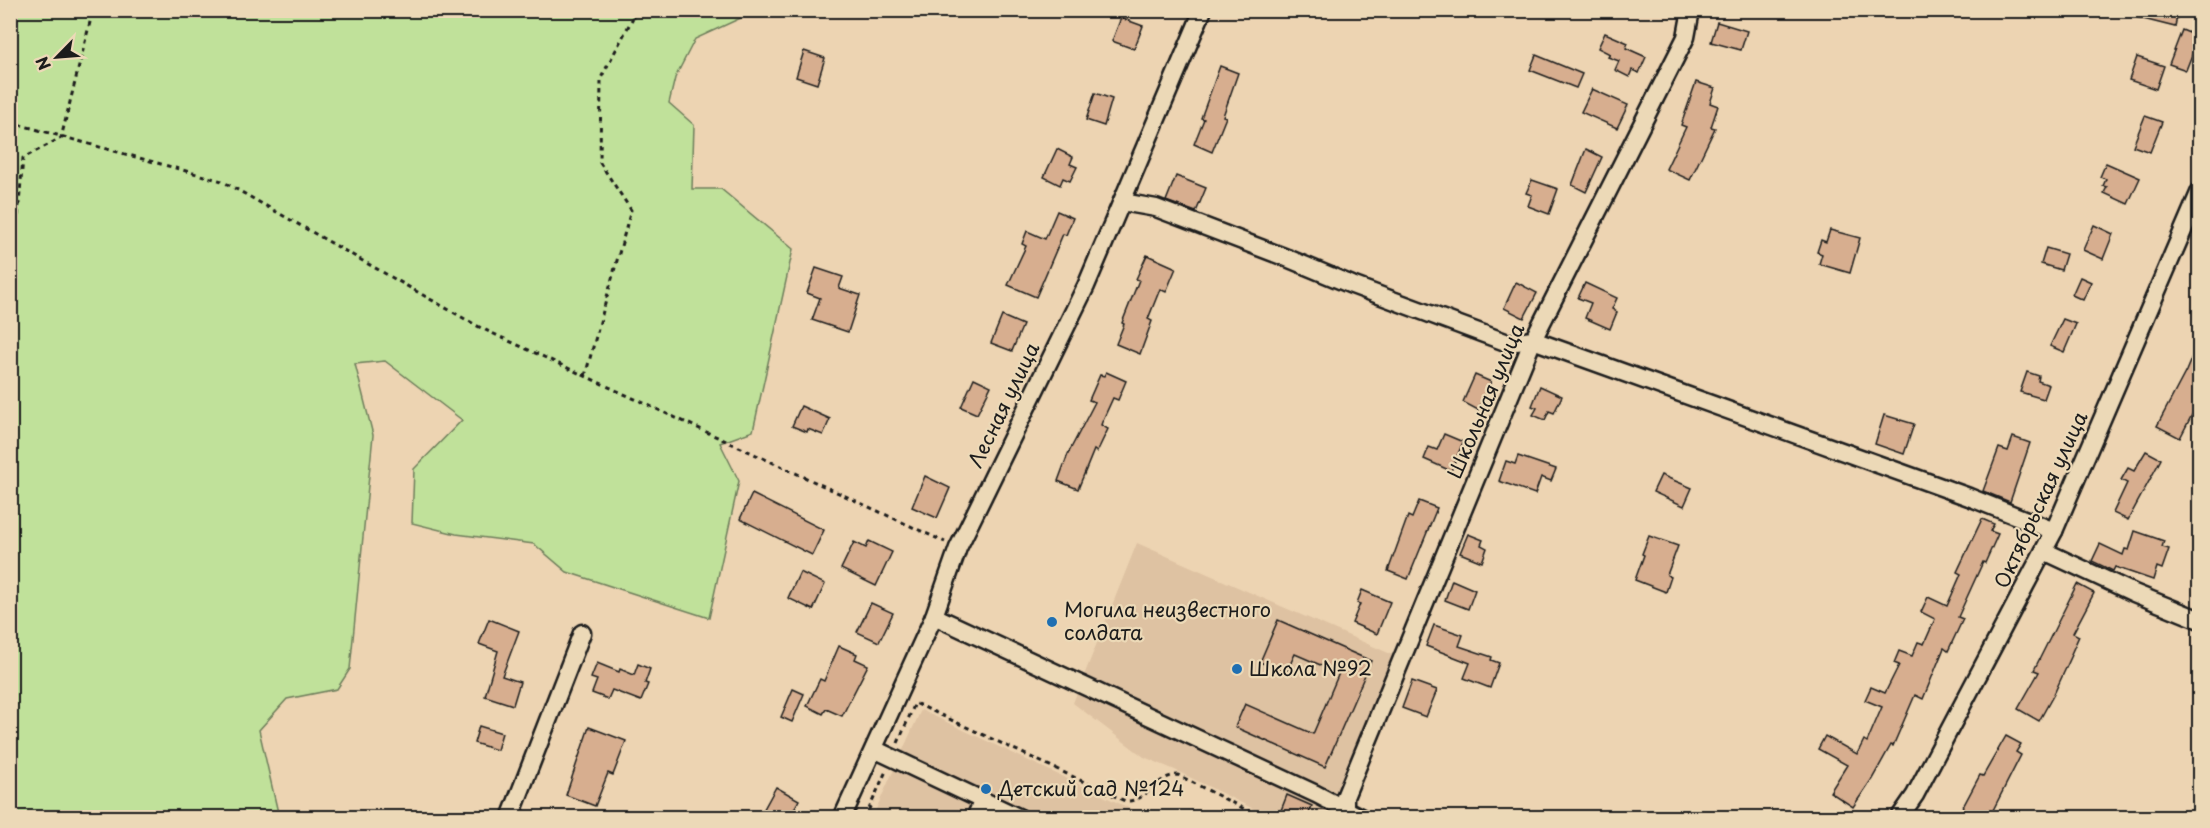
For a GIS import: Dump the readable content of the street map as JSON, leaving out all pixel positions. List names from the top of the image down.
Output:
{
  "streets": {
    "street": ["Школьная улица", "Лесная улица", "Октябрьская улица"]
  },
  "places": ["Могила неизвестного солдата", "Школа №92", "Детский сад №124"],
  "north": "bottom left"
}
